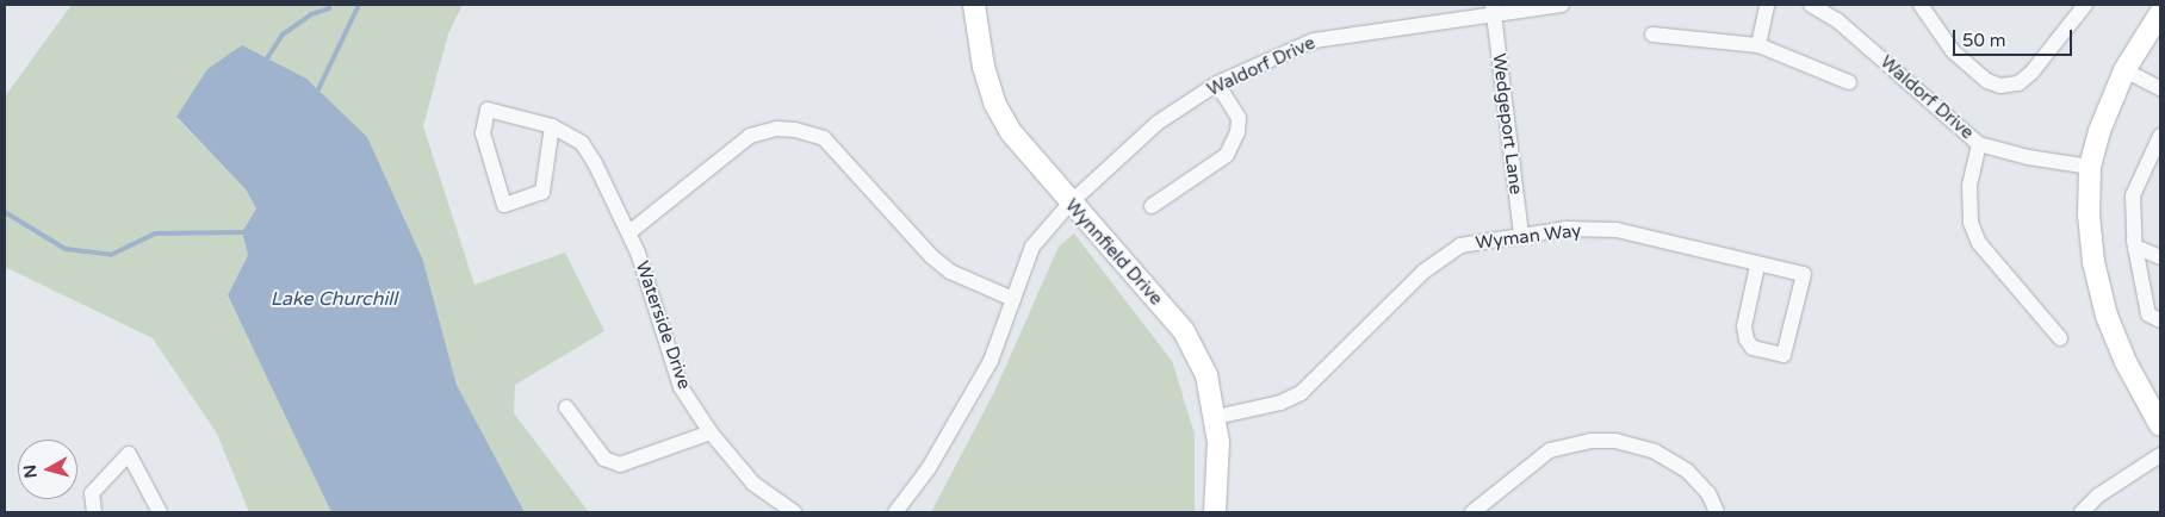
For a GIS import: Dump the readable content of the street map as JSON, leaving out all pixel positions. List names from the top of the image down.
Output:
{
  "streets": {
    "street": [
      "Waldorf Drive",
      "Wedgeport Lane",
      "Wyman Way",
      "Wynnfield Drive",
      "Waterside Drive"
    ]
  },
  "crossings": [
    ["Waldorf Drive", "Wedgeport Lane"],
    ["Waldorf Drive", "Wynnfield Drive"],
    ["Wedgeport Lane", "Wyman Way"],
    ["Wyman Way", "Wynnfield Drive"]
  ],
  "water": ["Lake Churchill"],
  "scale_bar": "50 m",
  "north": "left"
}
